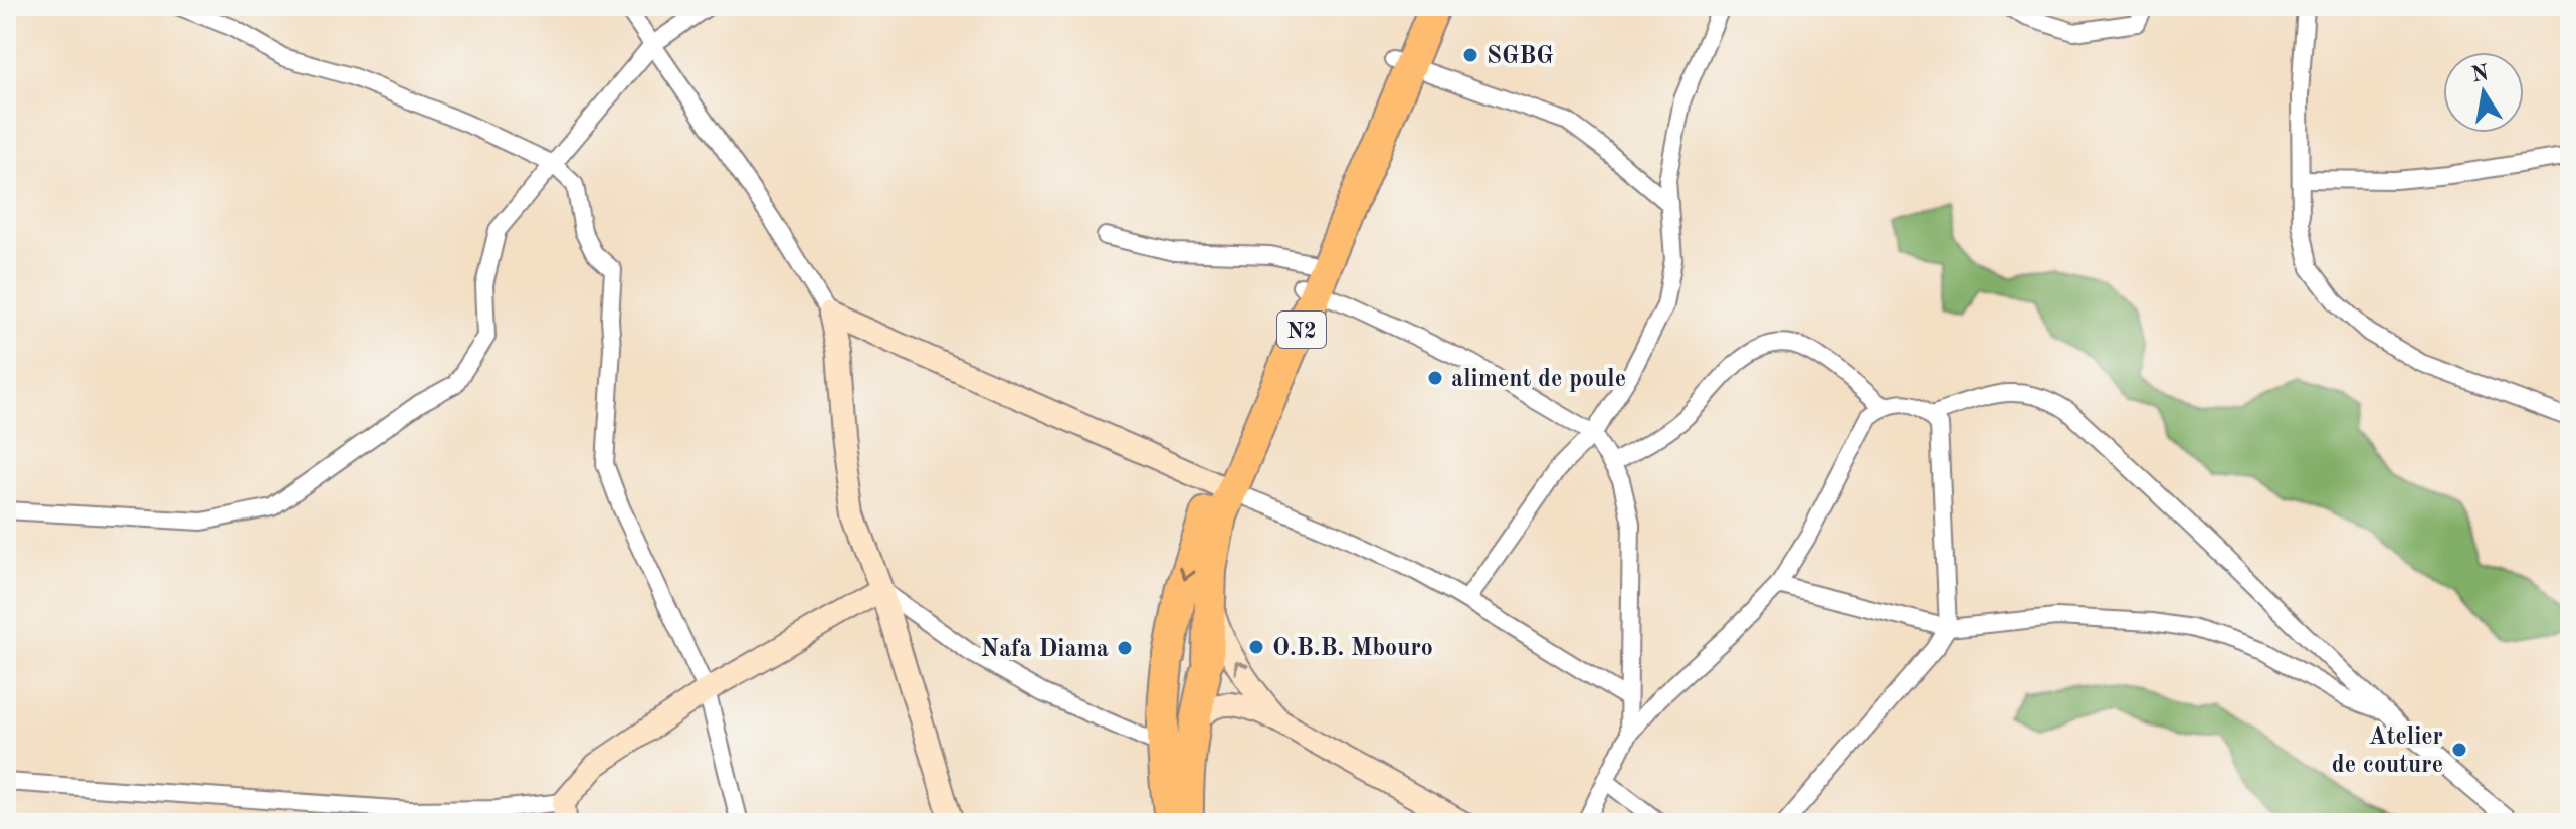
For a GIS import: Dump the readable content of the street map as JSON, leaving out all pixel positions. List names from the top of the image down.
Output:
{
  "streets": {
    "highway": ["N2"]
  },
  "places": [
    "SGBG",
    "aliment de poule",
    "O.B.B. Mbouro",
    "Nafa Diama",
    "Atelier de couture"
  ],
  "north": "top"
}
